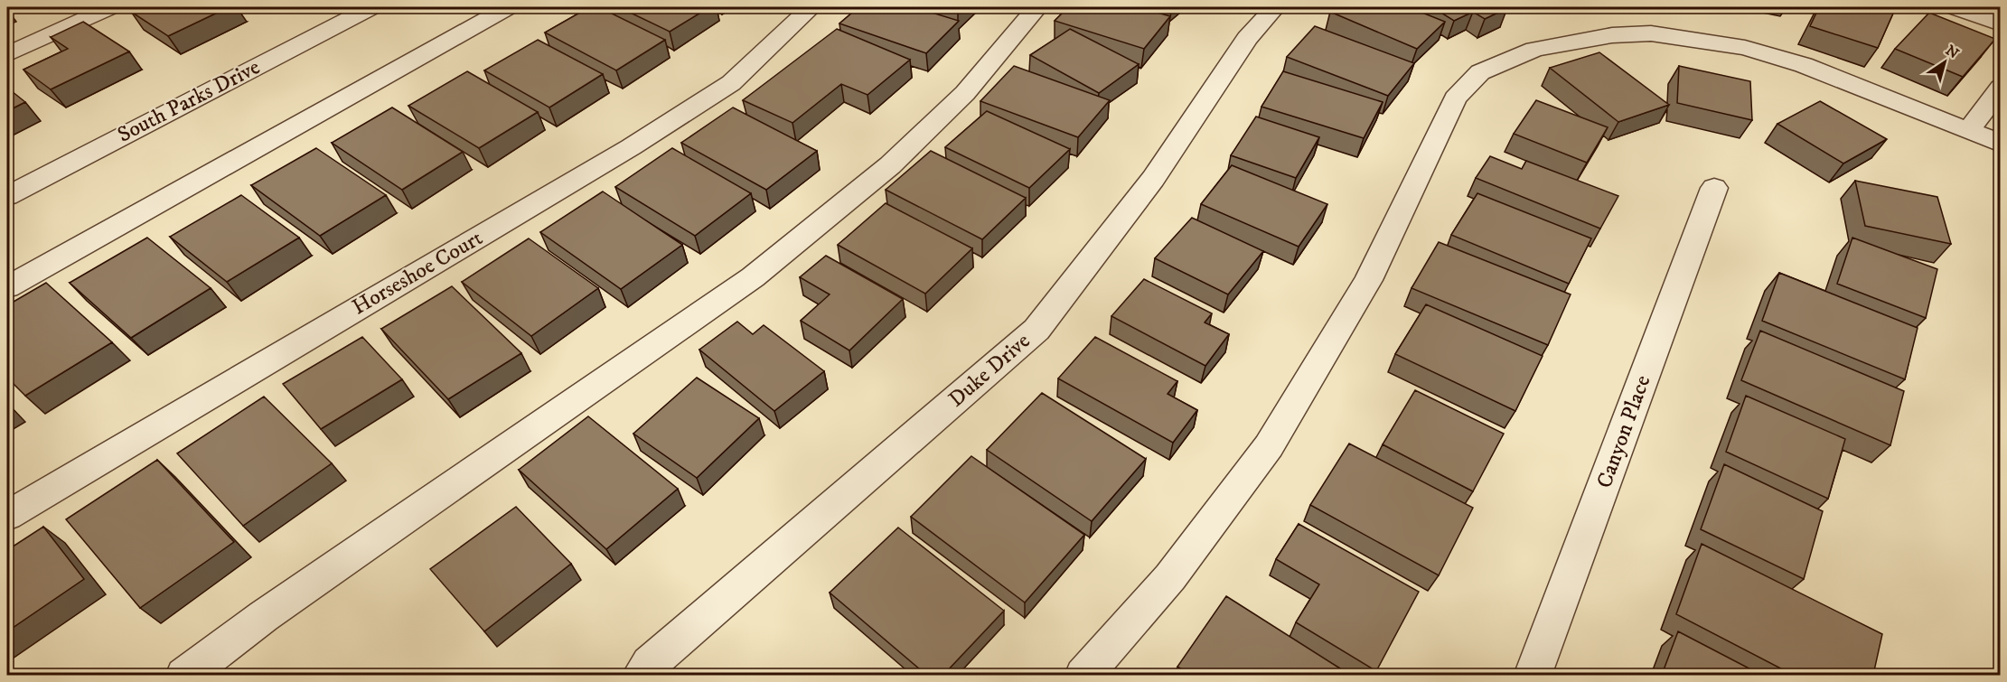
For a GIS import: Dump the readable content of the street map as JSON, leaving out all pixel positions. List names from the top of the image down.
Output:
{
  "streets": {
    "street": [
      "South Parks Drive",
      "Horseshoe Court",
      "Duke Drive",
      "Canyon Place"
    ]
  },
  "north": "top right"
}
